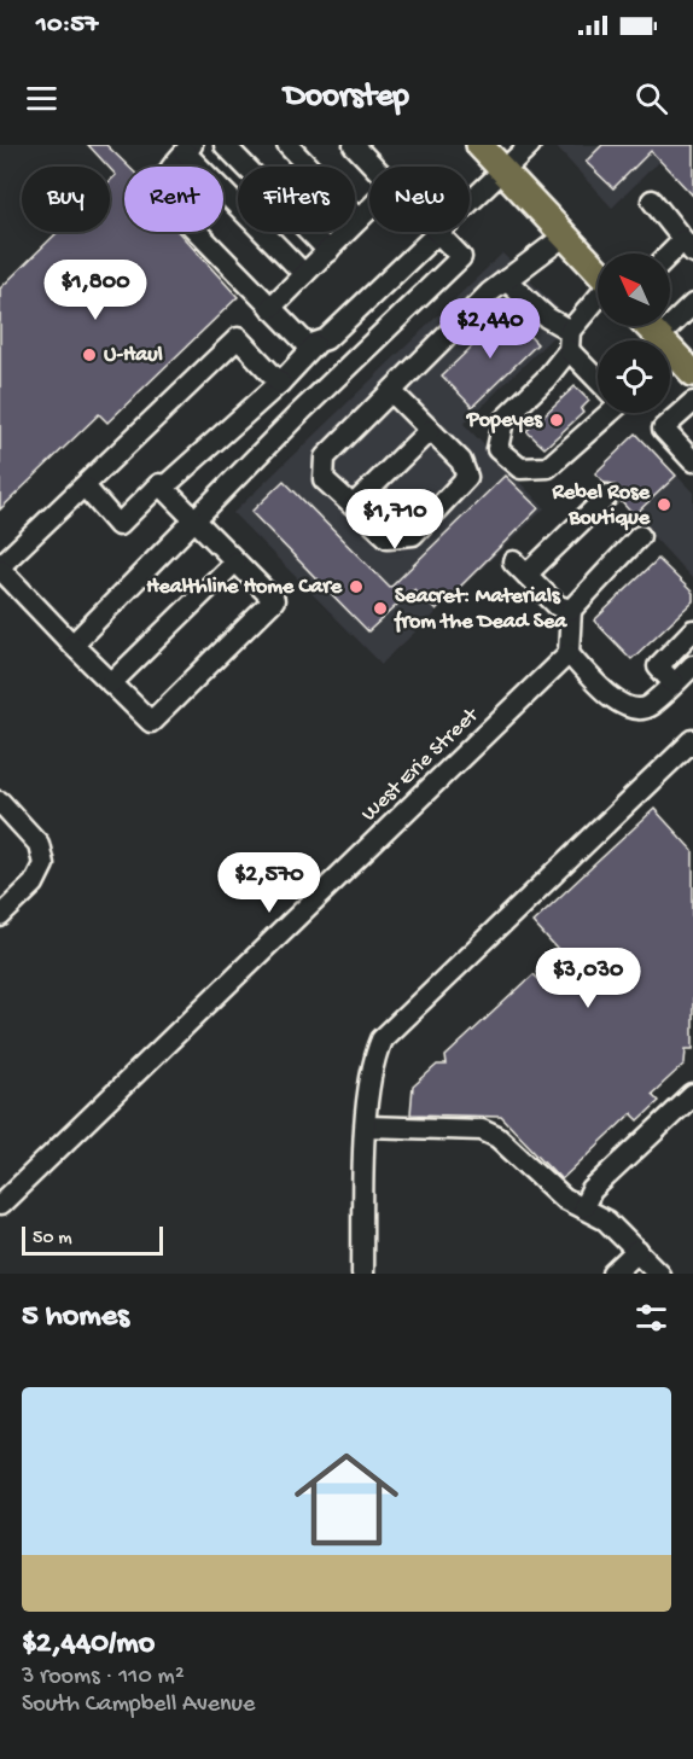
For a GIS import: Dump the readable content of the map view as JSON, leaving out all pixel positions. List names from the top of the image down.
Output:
{
  "streets": {
    "street": ["West Erie Street"]
  },
  "places": [
    "U-Haul",
    "Popeyes",
    "Rebel Rose Boutique",
    "Healthline Home Care",
    "Seacret: Materials from the Dead Sea"
  ],
  "scale_bar": "50 m",
  "north": "top left",
  "page": {
    "status": "10:57",
    "header": "Doorstep",
    "chip": [
      "Buy",
      "Rent",
      "Filters",
      "New"
    ],
    "price": [
      "$1,800",
      "$2,440",
      "$1,710",
      "$2,570",
      "$3,030"
    ],
    "scale": "50 m",
    "heading": "5 homes",
    "list": [
      {
        "name": "$2,440/mo",
        "note": "3 rooms · 110 m² · South Campbell Avenue"
      }
    ]
  }
}
